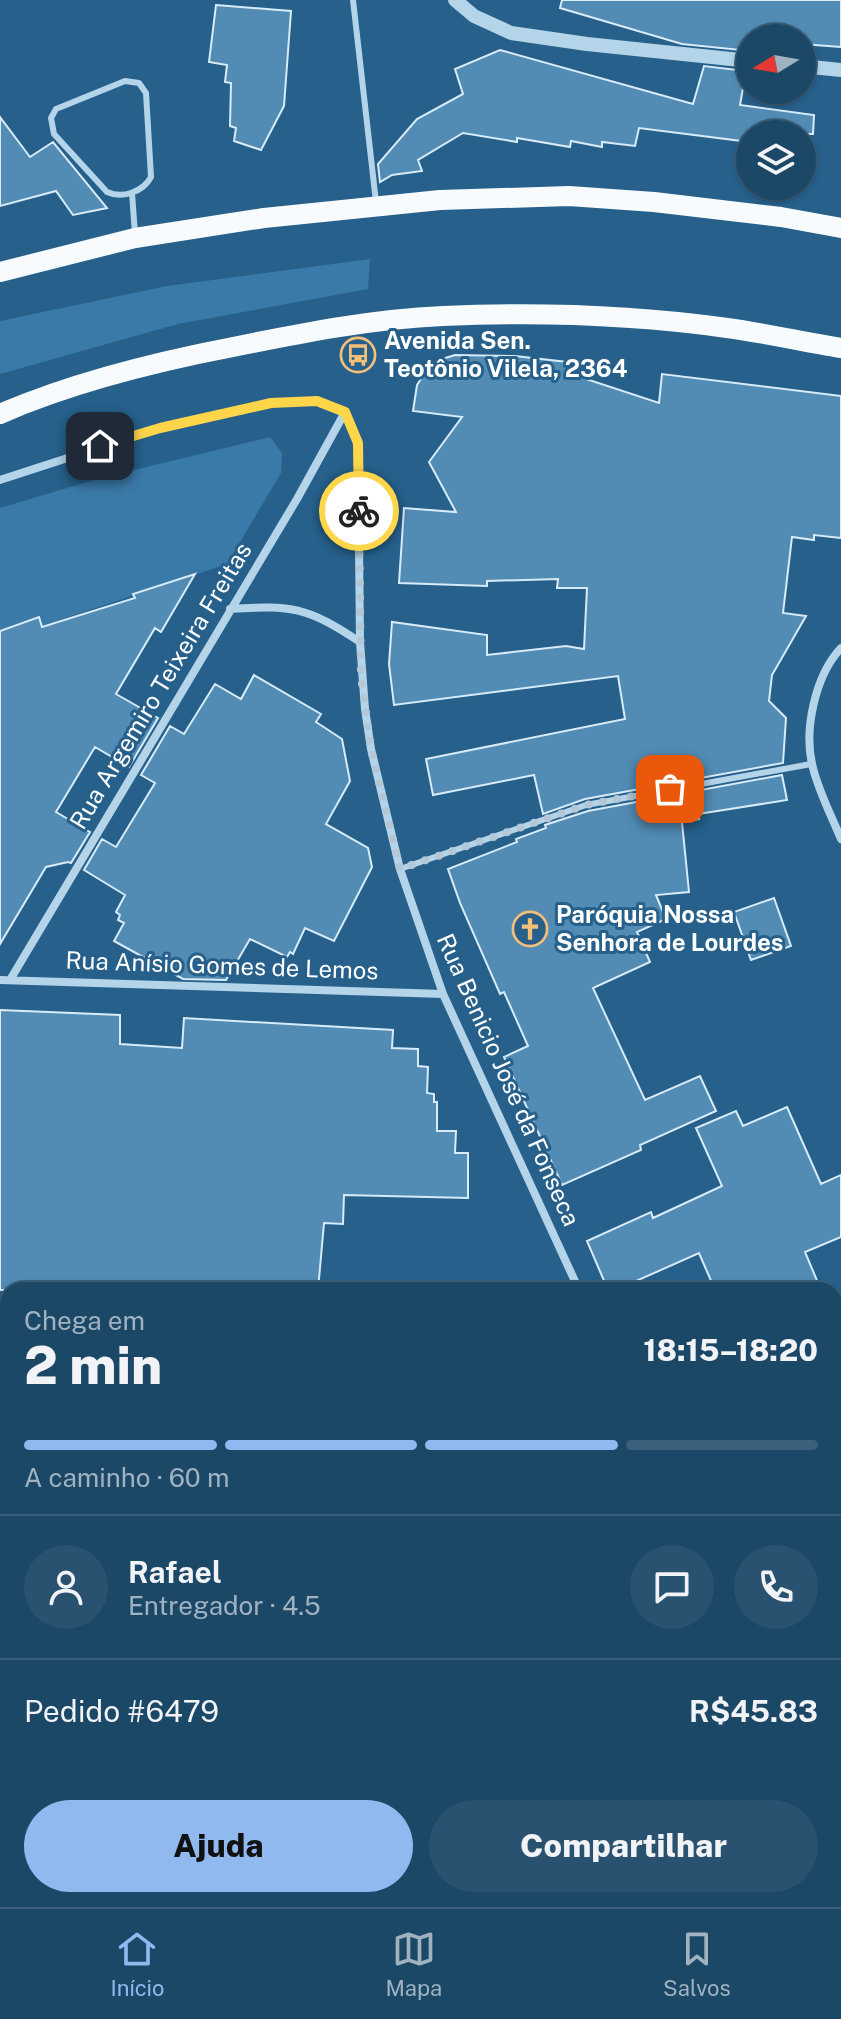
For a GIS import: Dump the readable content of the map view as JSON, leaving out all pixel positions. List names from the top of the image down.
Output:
{
  "streets": {
    "street": ["Rua Argemiro Teixeira Freitas", "Rua Anísio Gomes de Lemos", "Rua Benicio José da Fonseca"]
  },
  "crossings": [
    ["Rua Argemiro Teixeira Freitas", "Rua Anísio Gomes de Lemos"],
    ["Rua Argemiro Teixeira Freitas", "Rua Benicio José da Fonseca"],
    ["Rua Anísio Gomes de Lemos", "Rua Benicio José da Fonseca"]
  ],
  "places": {
    "bus stop": ["Avenida Sen. Teotônio Vilela, 2364"],
    "church": ["Paróquia Nossa Senhora de Lourdes"]
  },
  "north": "left",
  "page": {
    "heading": ["2 min", "Chega em", "18:15–18:20"],
    "panel": [
      "Rafael",
      "Entregador · 4.5",
      "Pedido #6479",
      "R$45.83"
    ],
    "bar": "A caminho · 60 m",
    "buttons": ["Ajuda", "Compartilhar"],
    "tabs": ["Início", "Mapa", "Salvos"]
  }
}
